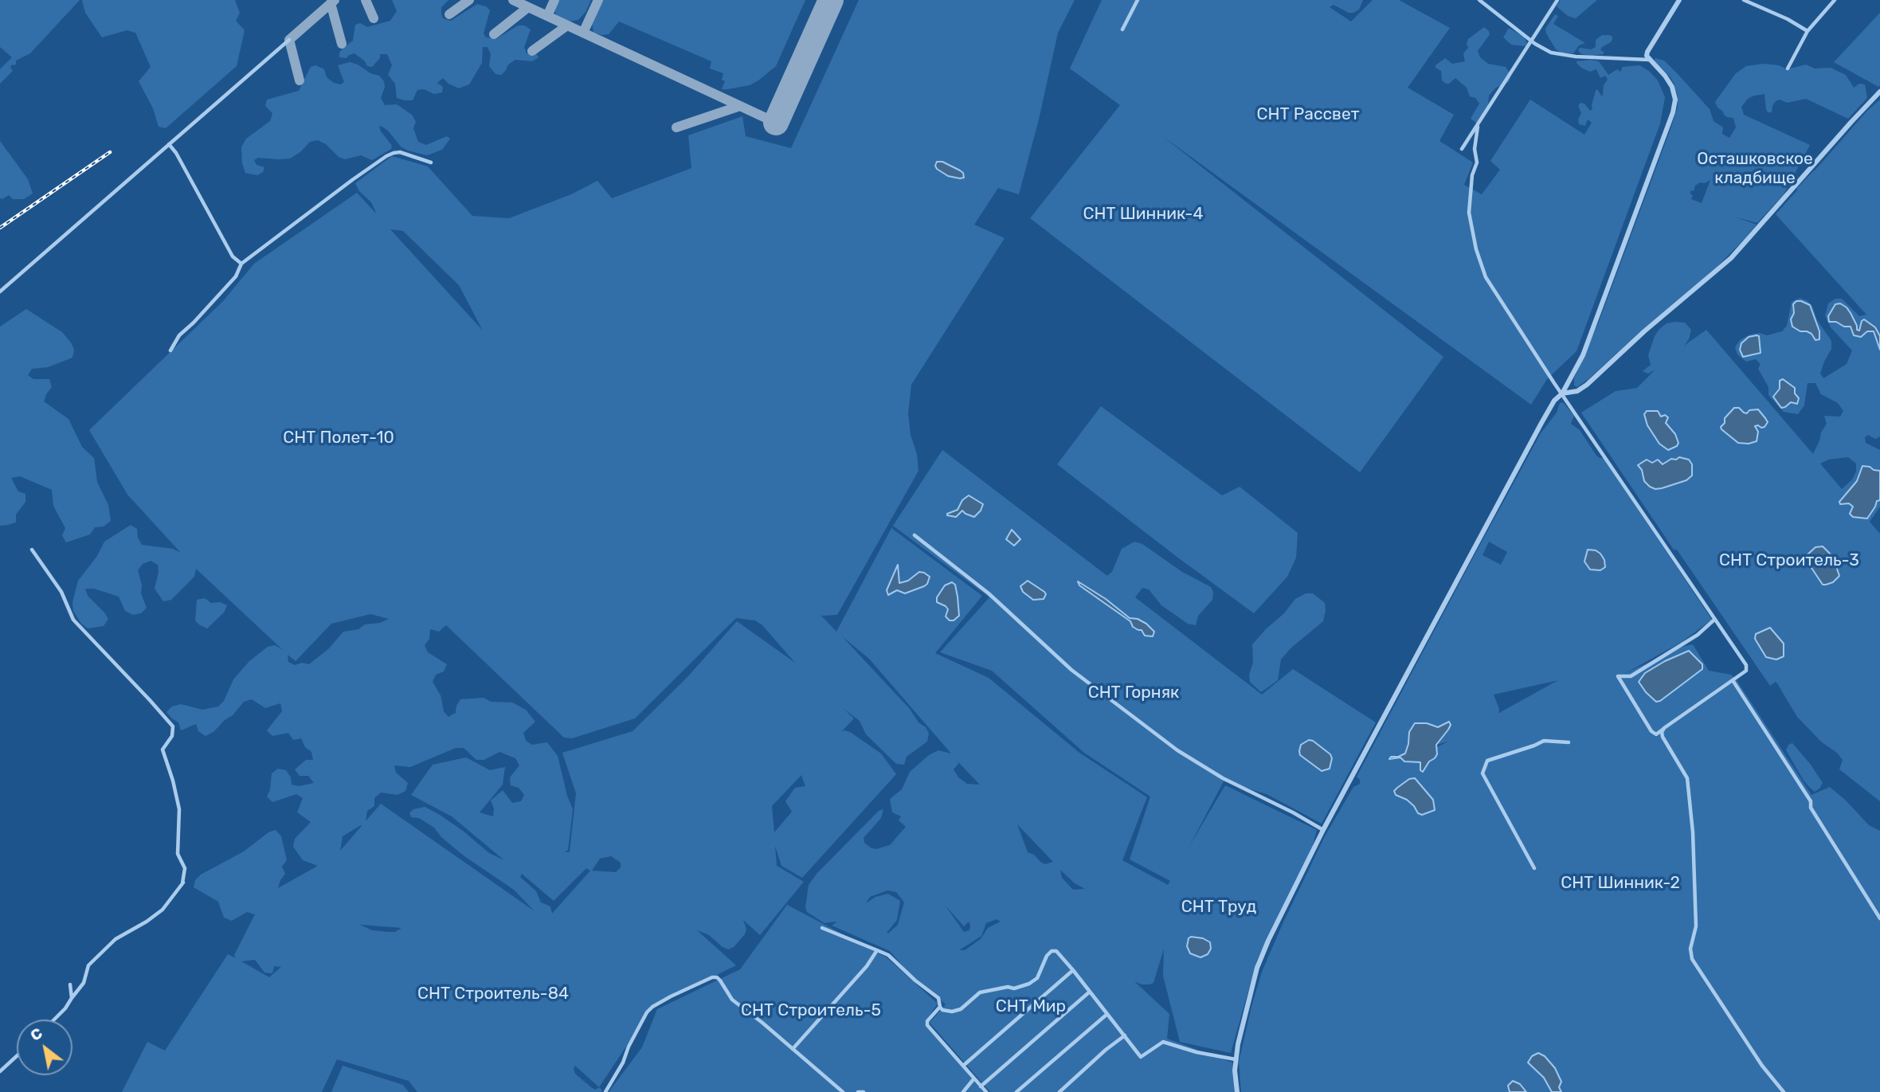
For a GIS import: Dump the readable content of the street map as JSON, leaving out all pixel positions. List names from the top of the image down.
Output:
{
  "parks": [
    "СНТ Рассвет",
    "Осташковское кладбище",
    "СНТ Шинник-4",
    "СНТ Полет-10",
    "СНТ Строитель-3",
    "СНТ Горняк",
    "СНТ Шинник-2",
    "СНТ Труд",
    "СНТ Строитель-84",
    "СНТ Мир",
    "СНТ Строитель-5"
  ],
  "north": "top left"
}
